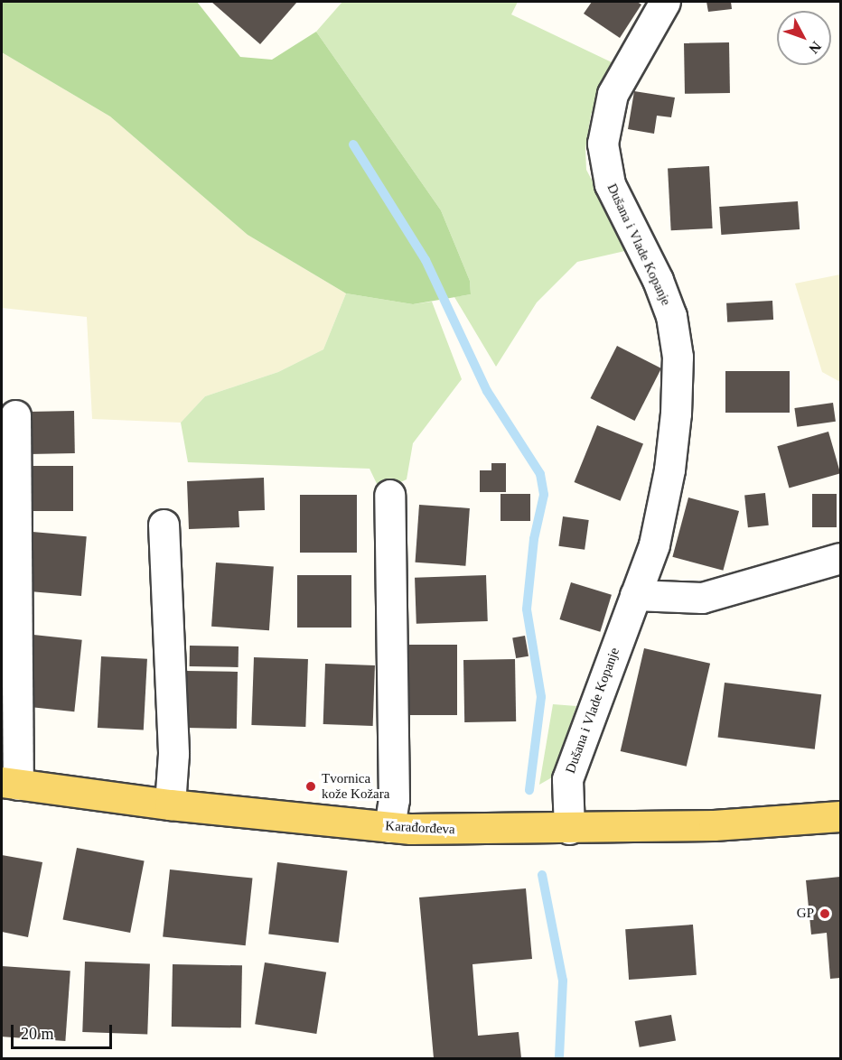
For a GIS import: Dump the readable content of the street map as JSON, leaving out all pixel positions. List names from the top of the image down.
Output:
{
  "streets": {
    "main road": ["Karađorđeva"],
    "street": ["Dušana i Vlade Kopanje"]
  },
  "crossings": [
    ["Dušana i Vlade Kopanje", "Karađorđeva"]
  ],
  "places": ["Tvornica kože Kožara", "GP"],
  "scale_bar": "20 m",
  "north": "bottom right"
}
